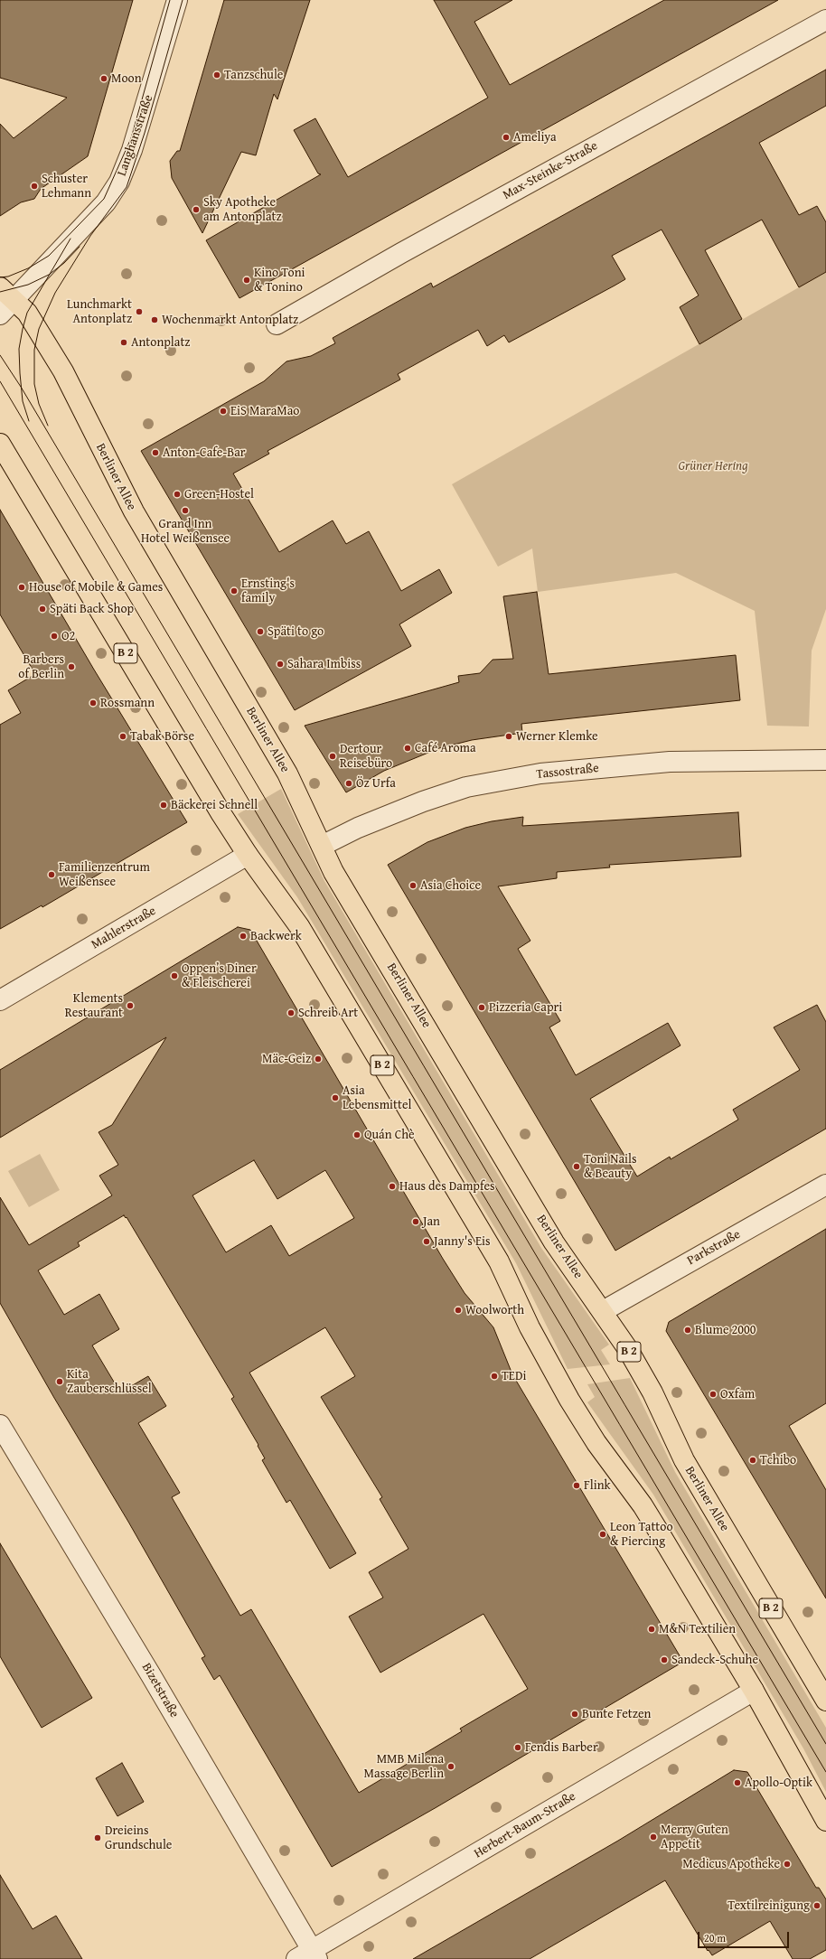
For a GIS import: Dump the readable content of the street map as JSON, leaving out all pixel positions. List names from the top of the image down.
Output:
{
  "streets": {
    "main road": ["Berliner Allee", "B 2"],
    "street": [
      "Langhansstraße",
      "Max-Steinke-Straße",
      "Tassostraße",
      "Mahlerstraße",
      "Parkstraße",
      "Bizetstraße",
      "Herbert-Baum-Straße"
    ]
  },
  "crossings": [
    ["Langhansstraße", "Berliner Allee"],
    ["Berliner Allee", "Tassostraße"],
    ["Berliner Allee", "Parkstraße"],
    ["B 2", "Mahlerstraße"],
    ["B 2", "Herbert-Baum-Straße"],
    ["Bizetstraße", "Herbert-Baum-Straße"]
  ],
  "parks": ["Grüner Hering"],
  "places": [
    "Tanzschule",
    "Moon",
    "Ameliya",
    "Schuster Lehmann",
    "Sky Apotheke am Antonplatz",
    "Kino Toni & Tonino",
    "Lunchmarkt Antonplatz",
    "Wochenmarkt Antonplatz",
    "Antonplatz",
    "EiS MaraMao",
    "Anton-Cafe-Bar",
    "Green-Hostel",
    "Grand Inn Hotel Weißensee",
    "House of Mobile & Games",
    "Ernsting's family",
    "Späti Back Shop",
    "Späti to go",
    "O2",
    "Sahara Imbiss",
    "Barbers of Berlin",
    "Rossmann",
    "Tabak Börse",
    "Werner Klemke",
    "Café Aroma",
    "Dertour Reisebüro",
    "Öz Urfa",
    "Bäckerei Schnell",
    "Familienzentrum Weißensee",
    "Asia Choice",
    "Backwerk",
    "Oppen’s Diner & Fleischerei",
    "Klements Restaurant",
    "Pizzeria Capri",
    "Schreib Art",
    "Mäc-Geiz",
    "Asia Lebensmittel",
    "Quán Chè",
    "Toni Nails & Beauty",
    "Haus des Dampfes",
    "Jan",
    "Janny's Eis",
    "Woolworth",
    "Blume 2000",
    "TEDi",
    "Kita Zauberschlüssel",
    "Oxfam",
    "Tchibo",
    "Flink",
    "Leon Tattoo & Piercing",
    "M&N Textilien",
    "Sandeck-Schuhe",
    "Bunte Fetzen",
    "Fendis Barber",
    "MMB Milena Massage Berlin",
    "Apollo-Optik",
    "Merry Guten Appetit",
    "Dreieins Grundschule",
    "Medicus Apotheke",
    "Textilreinigung"
  ],
  "scale_bar": "20 m"
}
